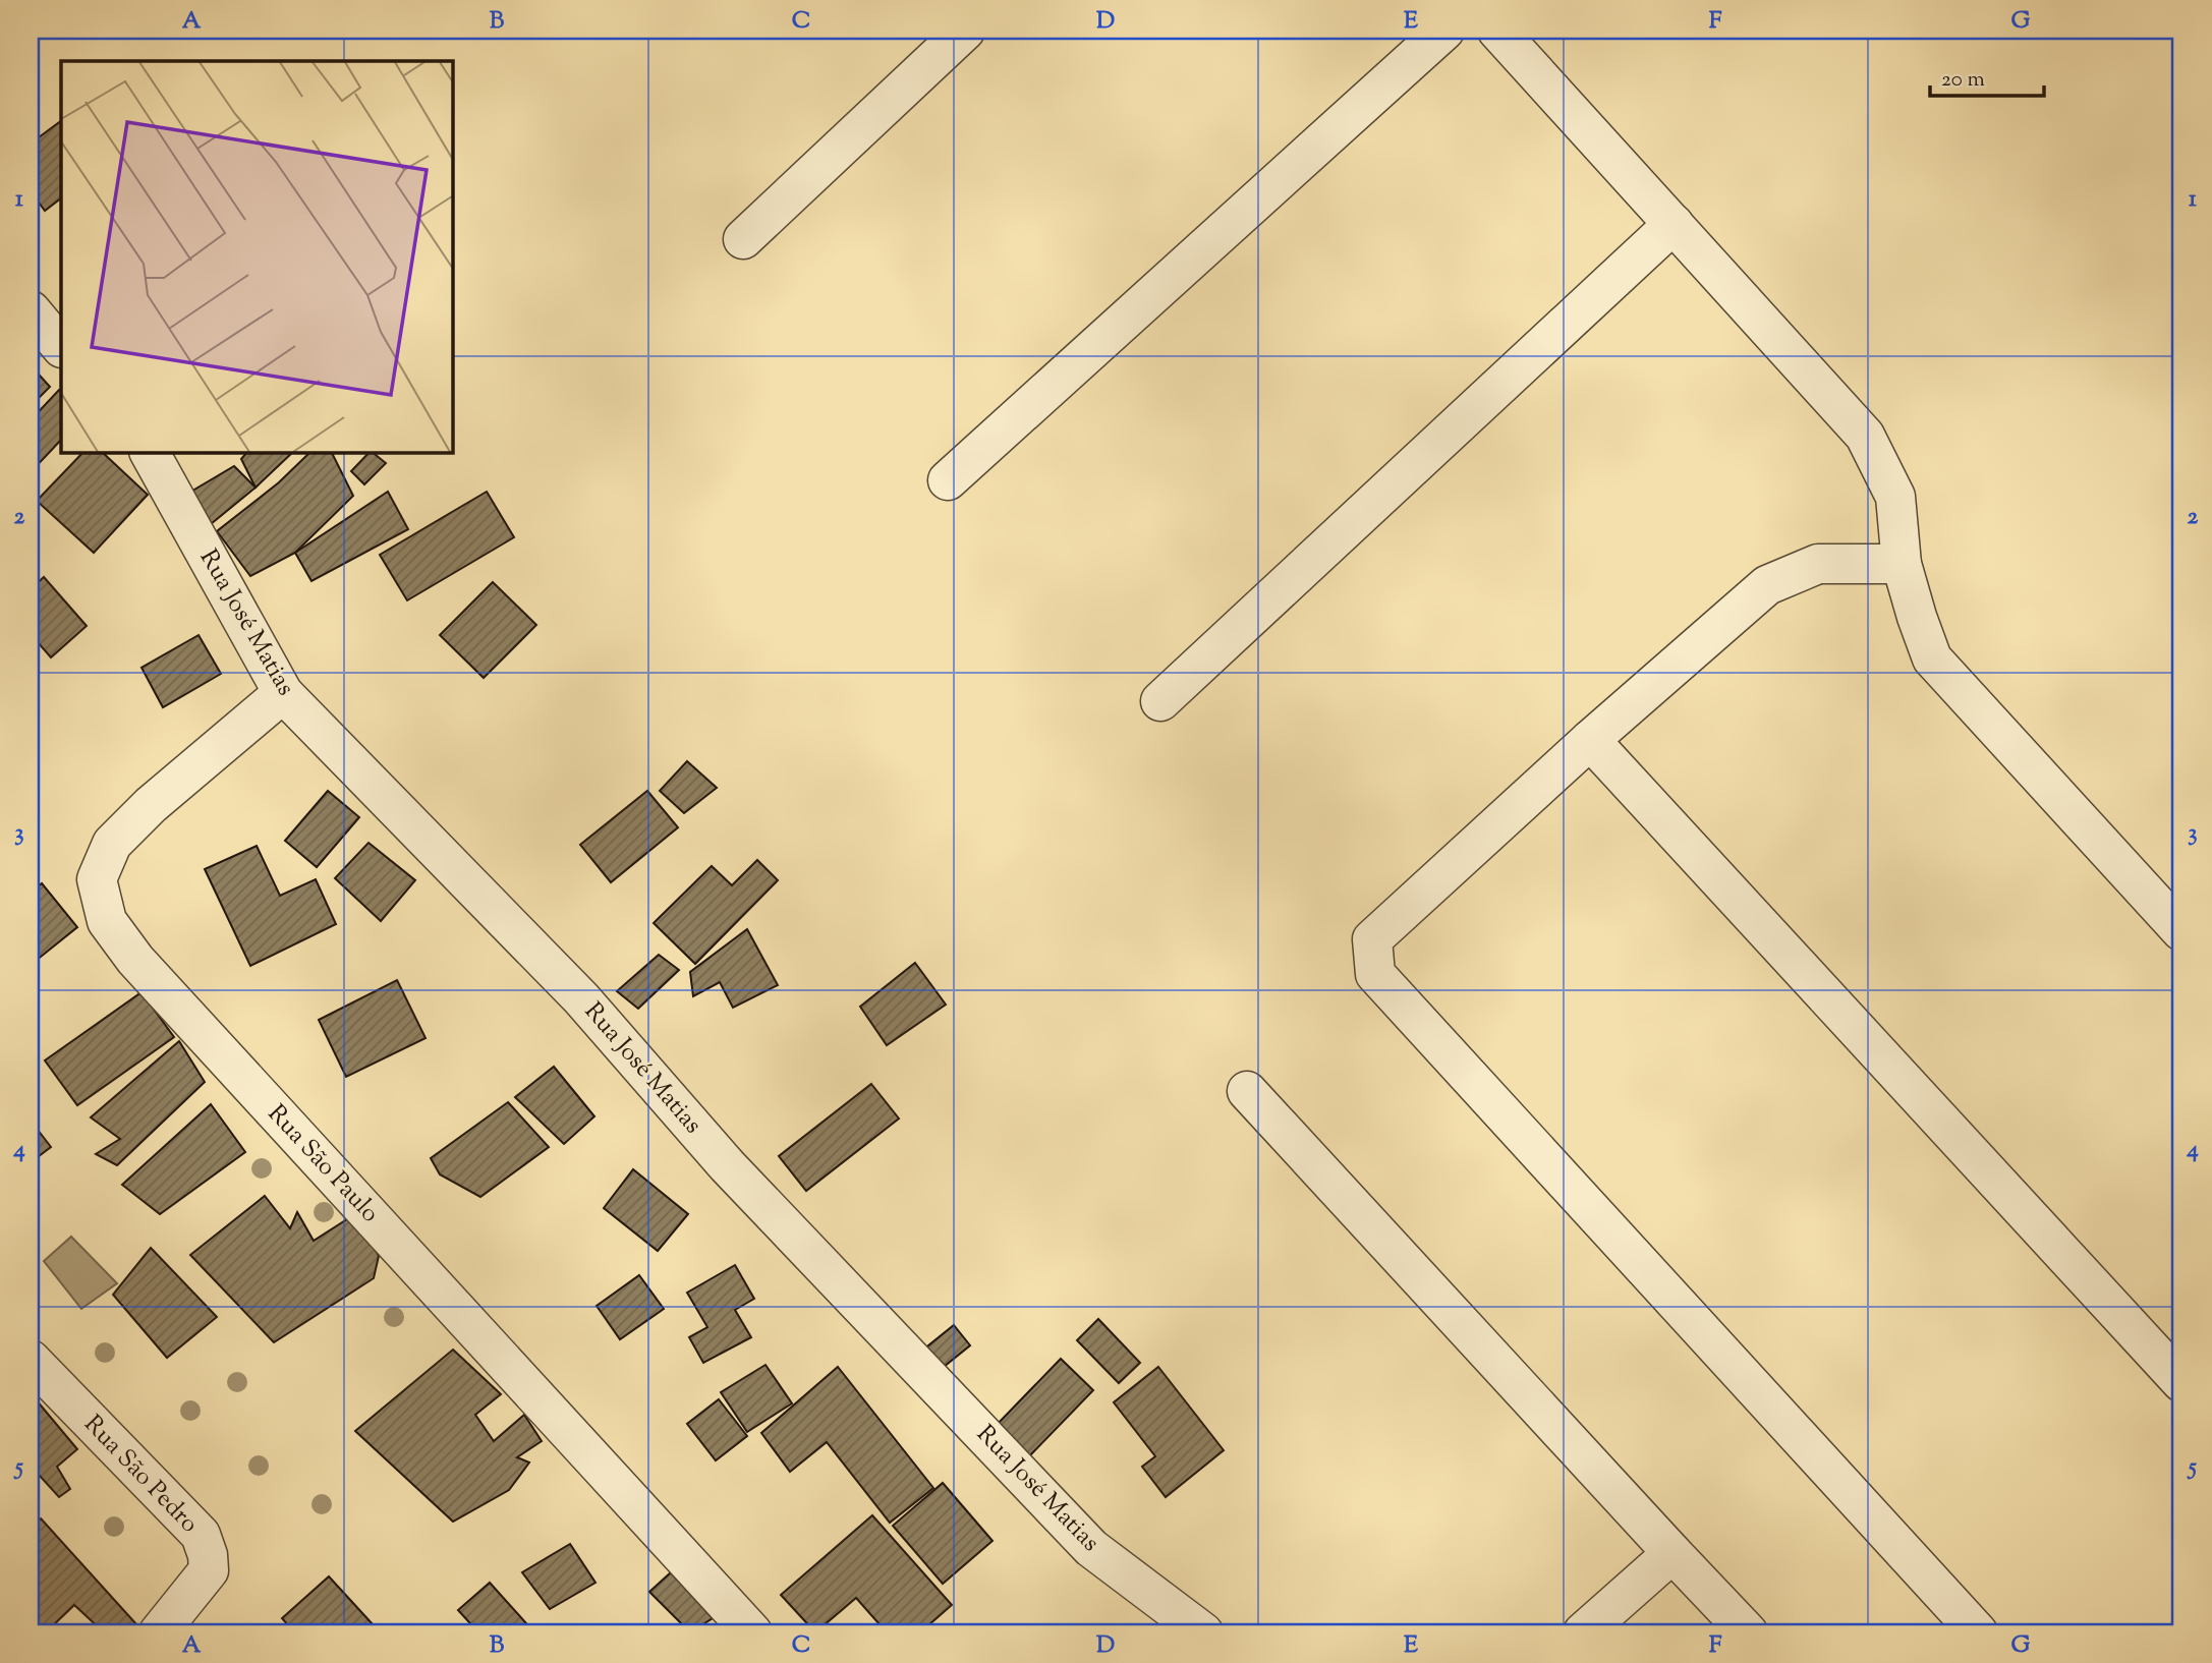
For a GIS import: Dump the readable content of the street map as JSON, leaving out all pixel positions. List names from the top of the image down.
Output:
{
  "streets": {
    "street": ["Rua José Matias", "Rua São Paulo", "Rua São Pedro"]
  },
  "crossings": [
    ["Rua José Matias", "Rua São Paulo"]
  ],
  "scale_bar": "20 m",
  "grid": {
    "columns": [
      "A",
      "B",
      "C",
      "D",
      "E",
      "F",
      "G"
    ],
    "rows": [
      "1",
      "2",
      "3",
      "4",
      "5"
    ]
  }
}
